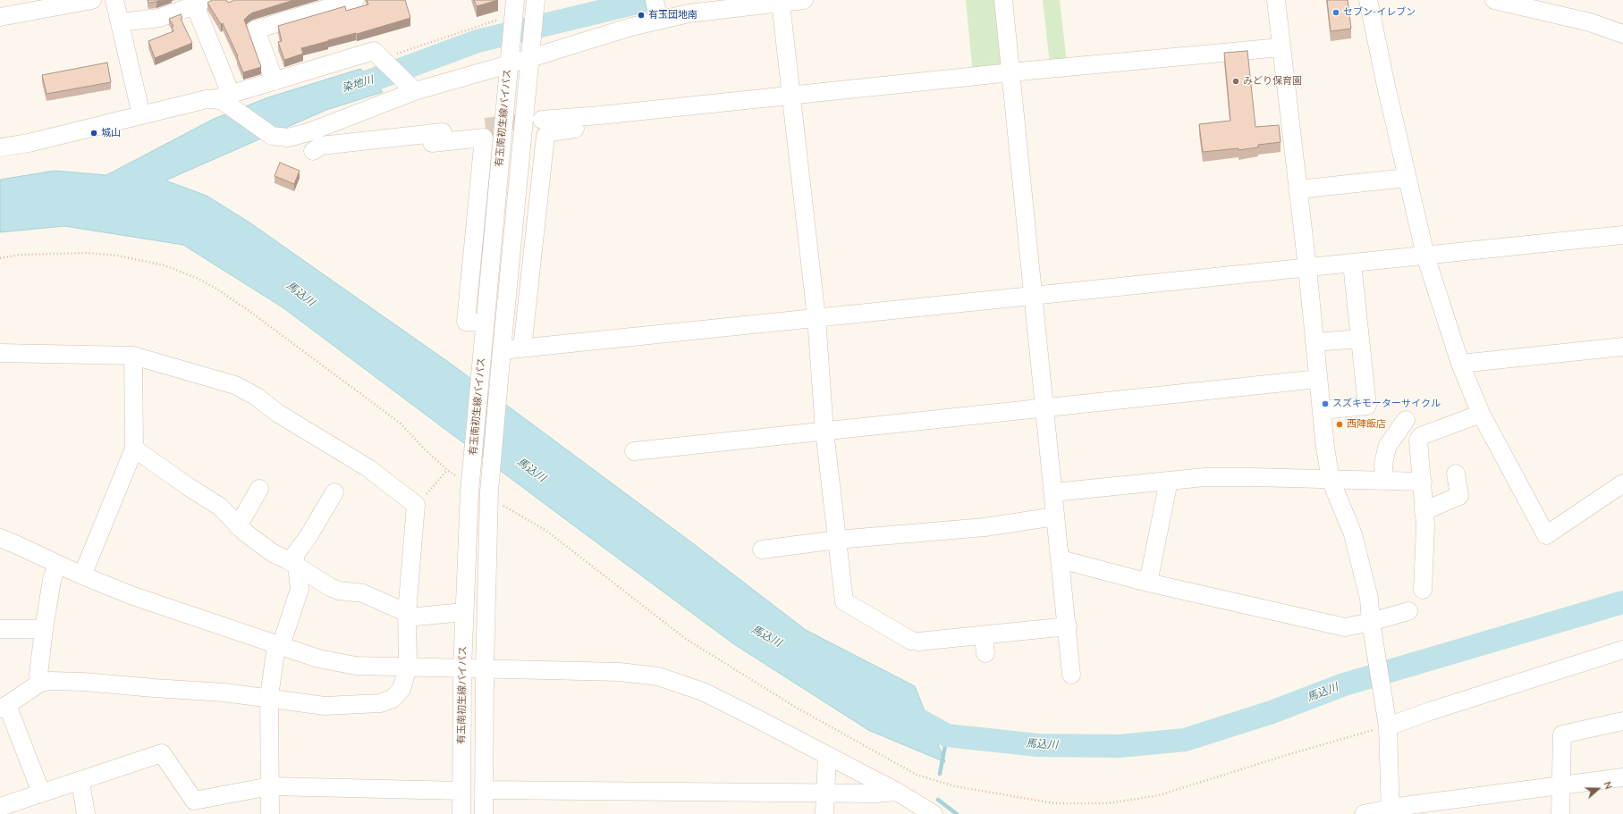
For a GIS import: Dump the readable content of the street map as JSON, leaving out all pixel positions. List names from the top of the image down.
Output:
{
  "streets": {
    "street": ["有玉南初生線バイパス"]
  },
  "water": ["染地川", "馬込川"],
  "places": [
    "セブン-イレブン",
    "有玉団地南",
    "みどり保育園",
    "城山",
    "スズキモーターサイクル",
    "西陣飯店"
  ],
  "north": "right"
}
